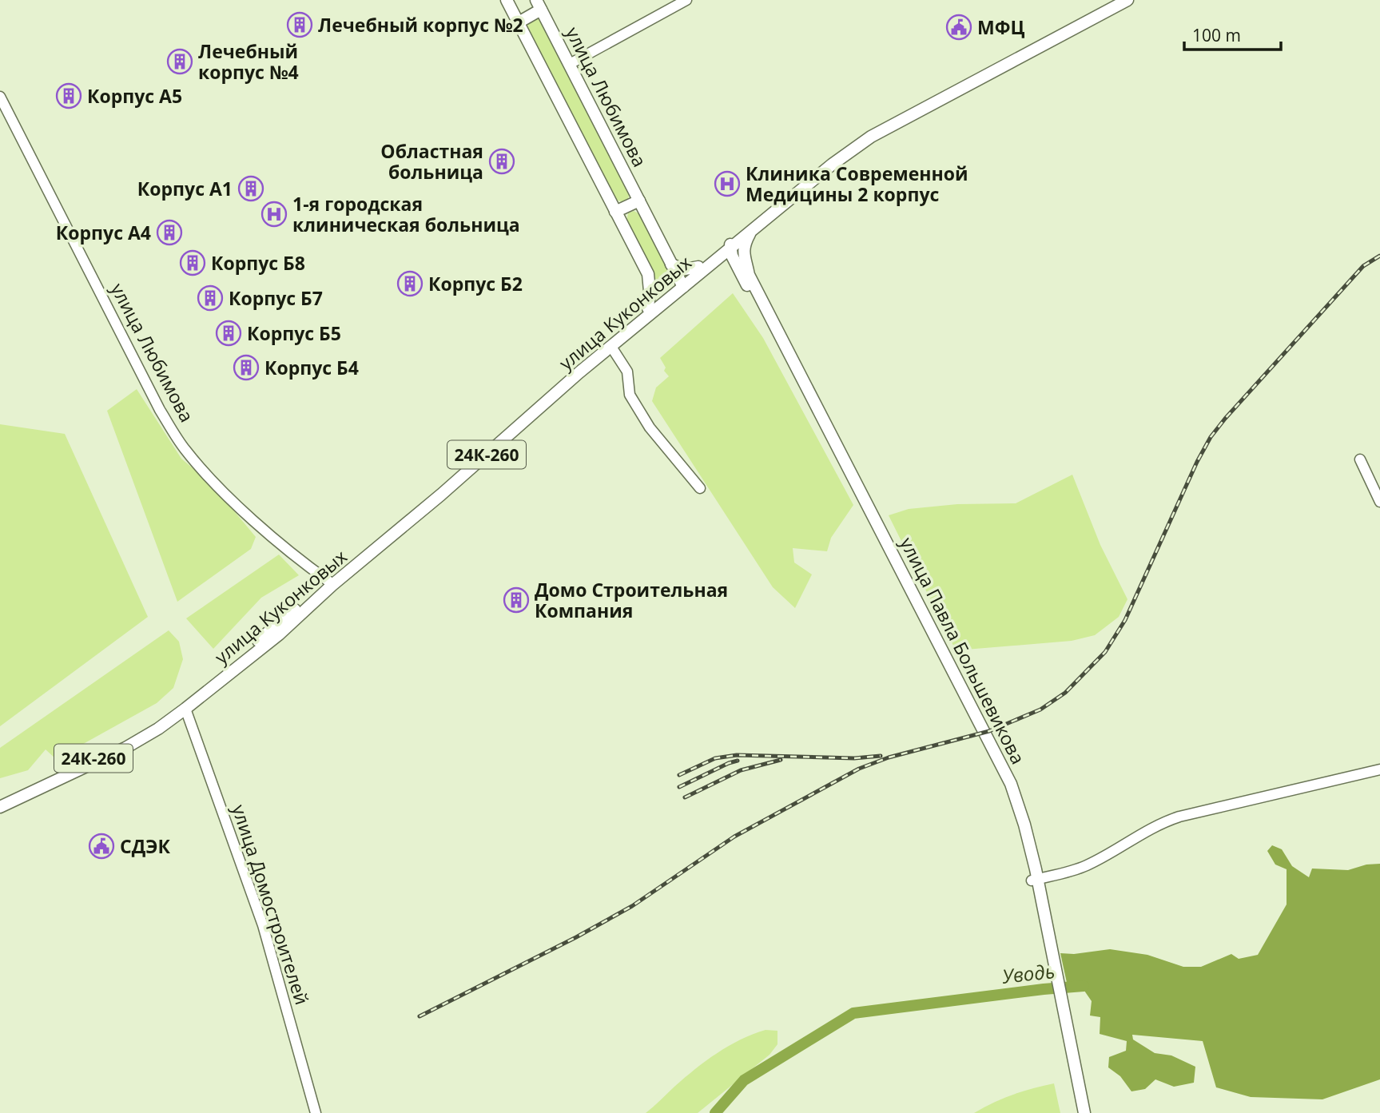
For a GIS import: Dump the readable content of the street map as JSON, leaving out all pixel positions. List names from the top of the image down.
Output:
{
  "streets": {
    "main road": [
      "улица Любимова",
      "улица Куконковых",
      "24К-260",
      "улица Павла Большевикова"
    ],
    "street": ["улица Домостроителей"]
  },
  "crossings": [
    ["улица Любимова", "улица Куконковых"],
    ["улица Куконковых", "24К-260"],
    ["улица Куконковых", "улица Павла Большевикова"],
    ["улица Куконковых", "улица Домостроителей"],
    ["24К-260", "улица Домостроителей"]
  ],
  "water": ["Уводь"],
  "places": {
    "building": [
      "Лечебный корпус №2",
      "Лечебный корпус №4",
      "Корпус А5",
      "Областная больница",
      "Корпус А1",
      "Корпус А4",
      "Корпус Б8",
      "Корпус Б2",
      "Корпус Б7",
      "Корпус Б5",
      "Корпус Б4",
      "Домо Строительная Компания"
    ],
    "public building": ["МФЦ", "СДЭК"],
    "hospital": ["Клиника Современной Медицины 2 корпус", "1-я городская клиническая больница"]
  },
  "scale_bar": "100 m"
}
